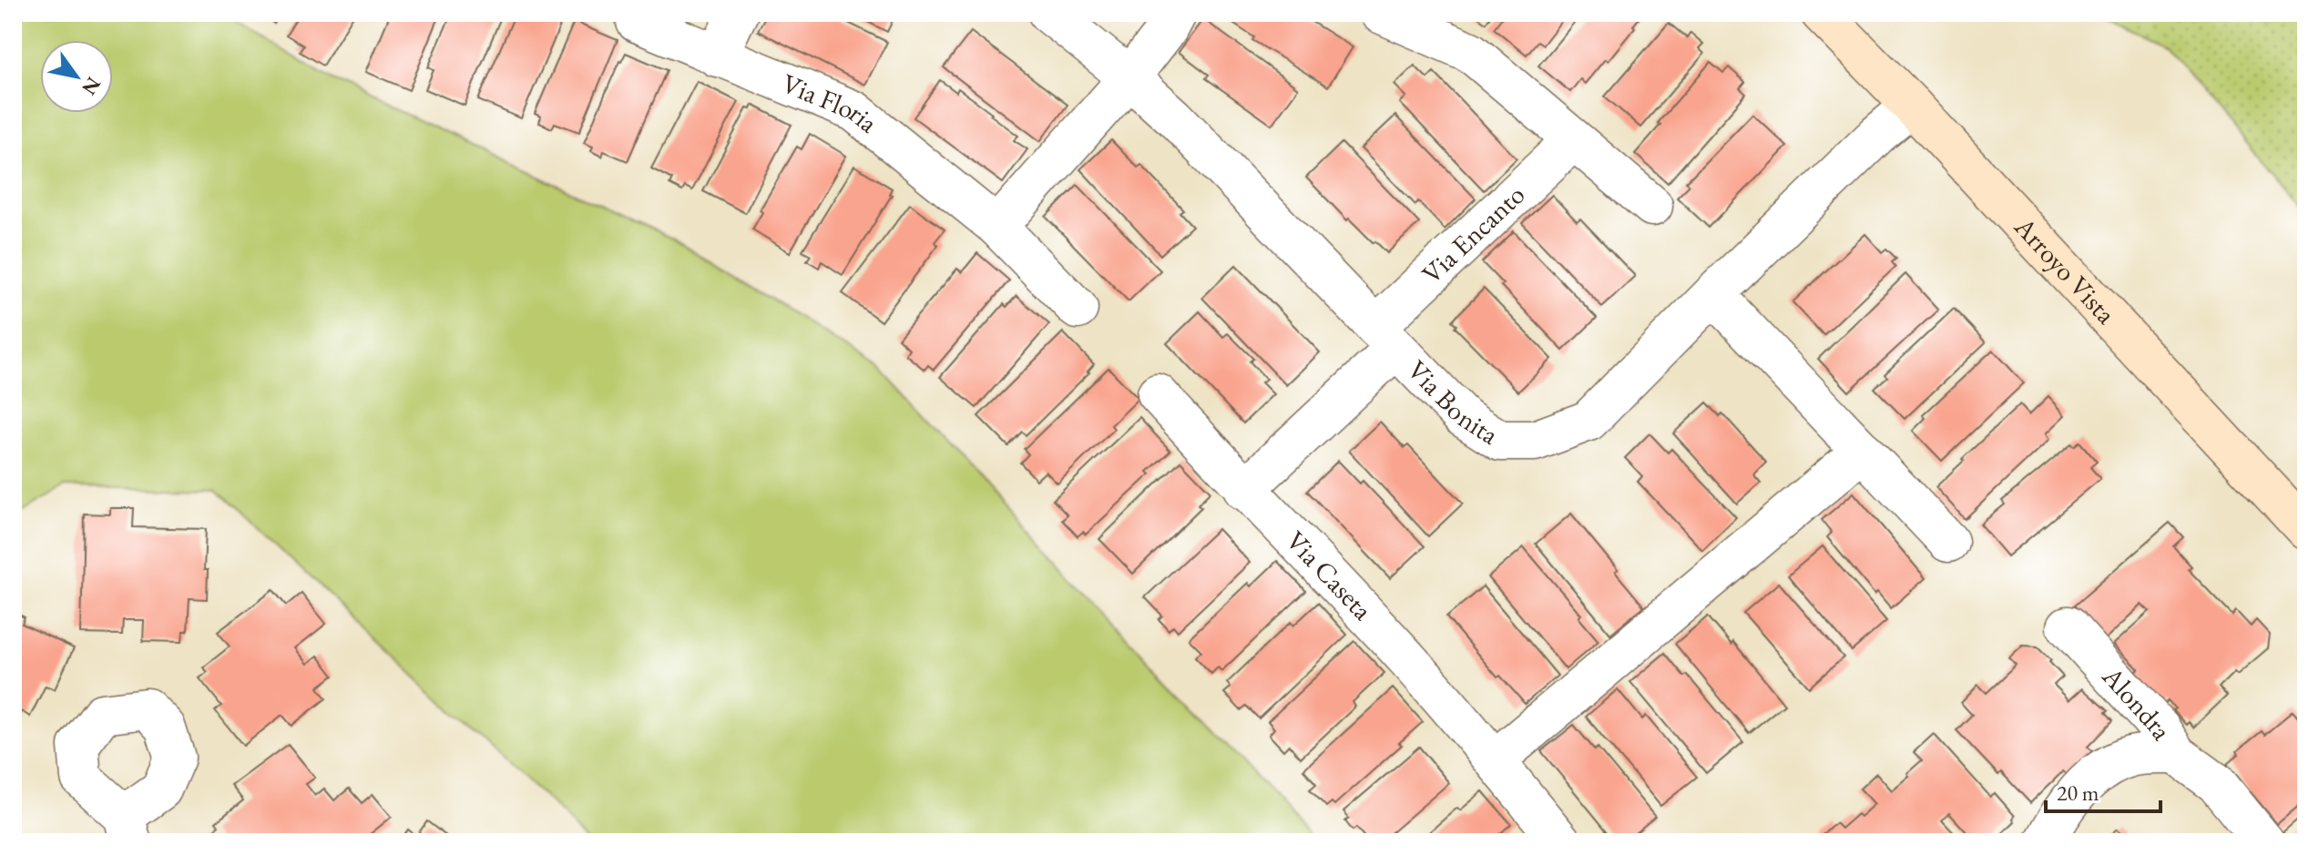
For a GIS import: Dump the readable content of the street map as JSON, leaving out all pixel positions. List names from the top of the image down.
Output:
{
  "streets": {
    "street": [
      "Via Floria",
      "Via Encanto",
      "Arroyo Vista",
      "Via Bonita",
      "Via Caseta",
      "Alondra"
    ]
  },
  "crossings": [
    ["Via Encanto", "Via Bonita"],
    ["Via Encanto", "Via Caseta"],
    ["Arroyo Vista", "Via Bonita"]
  ],
  "scale_bar": "20 m",
  "north": "bottom right"
}
